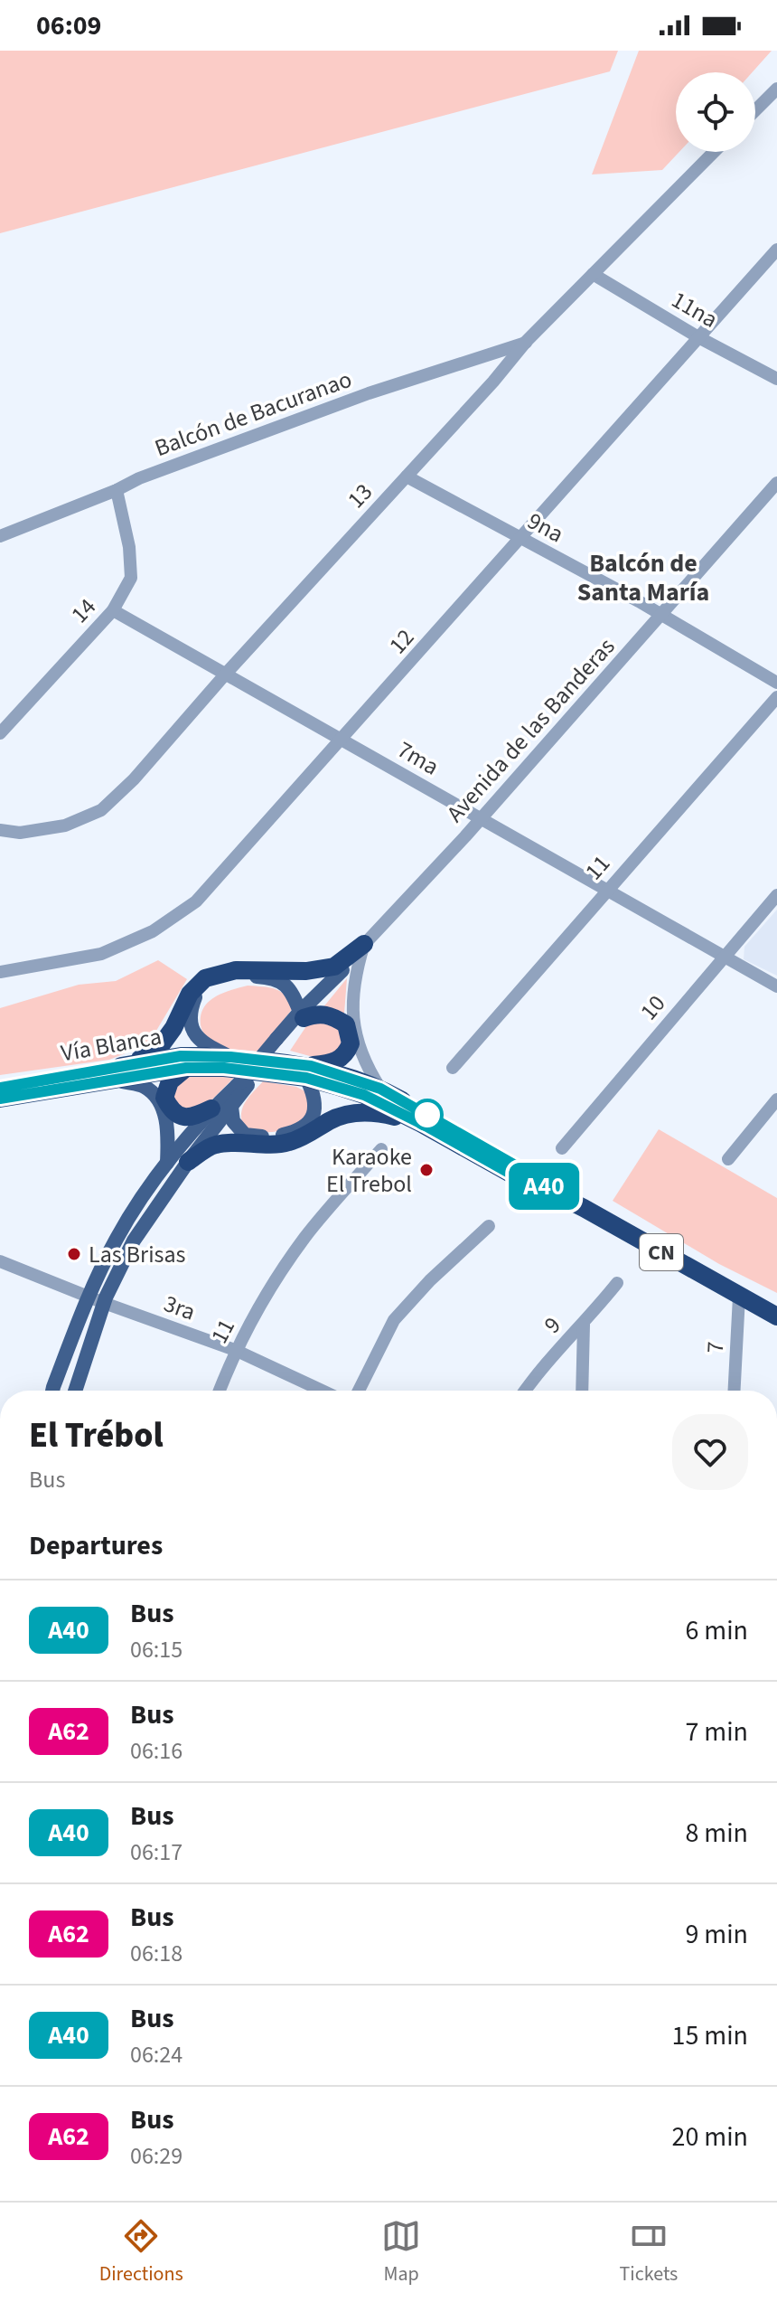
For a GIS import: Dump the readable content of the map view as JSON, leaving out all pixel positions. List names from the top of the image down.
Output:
{
  "streets": {
    "highway": ["Vía Blanca", "CN"],
    "main road": ["Avenida de las Banderas"],
    "street": [
      "11na",
      "Balcón de Bacuranao",
      "13",
      "9na",
      "14",
      "12",
      "7ma",
      "11",
      "10",
      "3ra",
      "9",
      "7"
    ]
  },
  "crossings": [
    ["11na", "13"],
    ["11na", "12"],
    ["Balcón de Bacuranao", "13"],
    ["Balcón de Bacuranao", "14"],
    ["13", "9na"],
    ["13", "7ma"],
    ["9na", "12"],
    ["9na", "Avenida de las Banderas"],
    ["14", "7ma"],
    ["12", "7ma"],
    ["Avenida de las Banderas", "7ma"],
    ["Avenida de las Banderas", "3ra"],
    ["7ma", "11"],
    ["7ma", "10"],
    ["11", "3ra"],
    ["Vía Blanca", "7"]
  ],
  "districts": ["Balcón de Santa María"],
  "places": ["Karaoke El Trebol", "Las Brisas"],
  "lines": ["bus line A40"],
  "page": {
    "status": "06:09",
    "on_map": "A40",
    "heading": [
      ["El Trébol", "Bus"],
      "Departures"
    ],
    "list": [
      {
        "mark": "A40",
        "name": "Bus",
        "note": "06:15",
        "value": "6 min"
      },
      {
        "mark": "A62",
        "name": "Bus",
        "note": "06:16",
        "value": "7 min"
      },
      {
        "mark": "A40",
        "name": "Bus",
        "note": "06:17",
        "value": "8 min"
      },
      {
        "mark": "A62",
        "name": "Bus",
        "note": "06:18",
        "value": "9 min"
      },
      {
        "mark": "A40",
        "name": "Bus",
        "note": "06:24",
        "value": "15 min"
      },
      {
        "mark": "A62",
        "name": "Bus",
        "note": "06:29",
        "value": "20 min"
      }
    ],
    "tabs": ["Directions", "Map", "Tickets"]
  }
}
